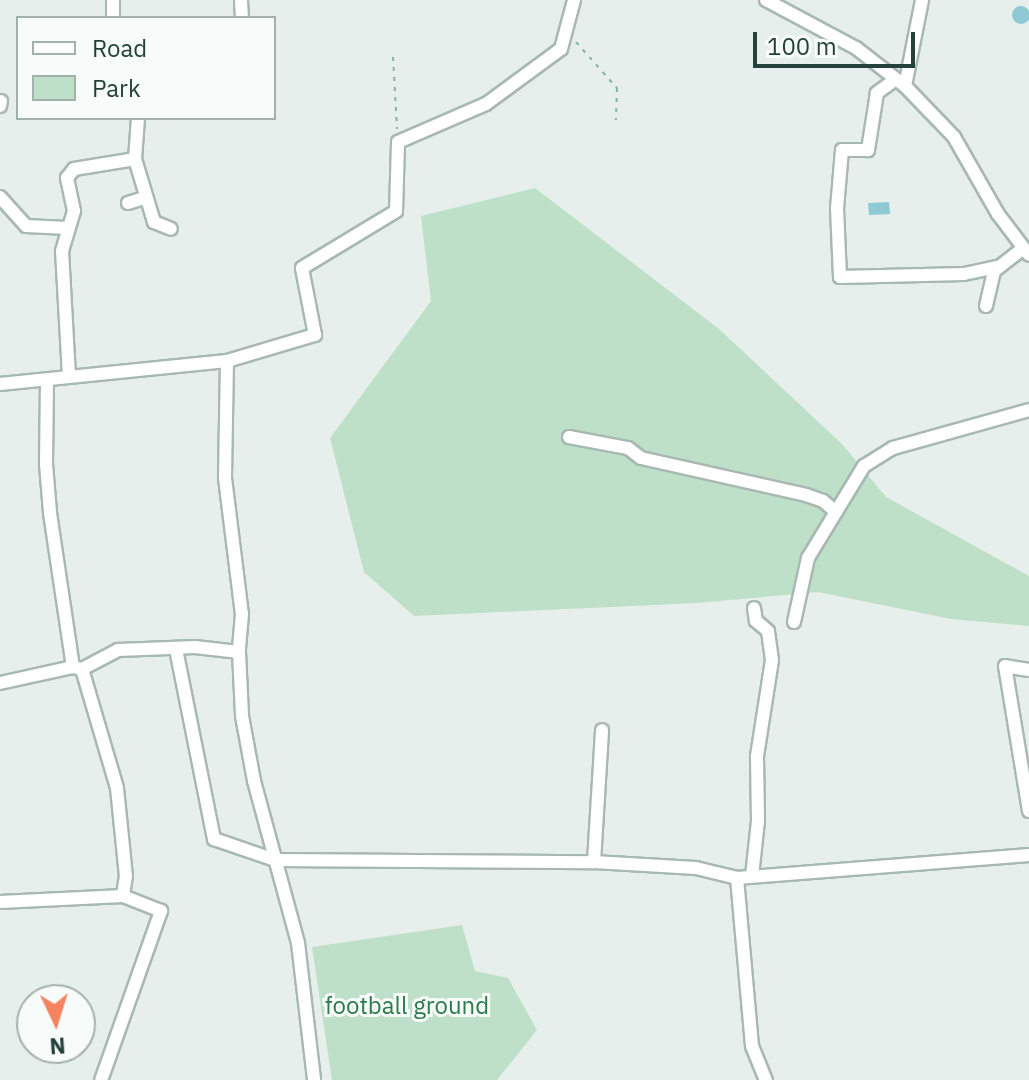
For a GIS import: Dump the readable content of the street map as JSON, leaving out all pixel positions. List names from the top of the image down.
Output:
{
  "parks": ["football ground"],
  "legend": ["Road", "Park"],
  "scale_bar": "100 m",
  "north": "bottom"
}
